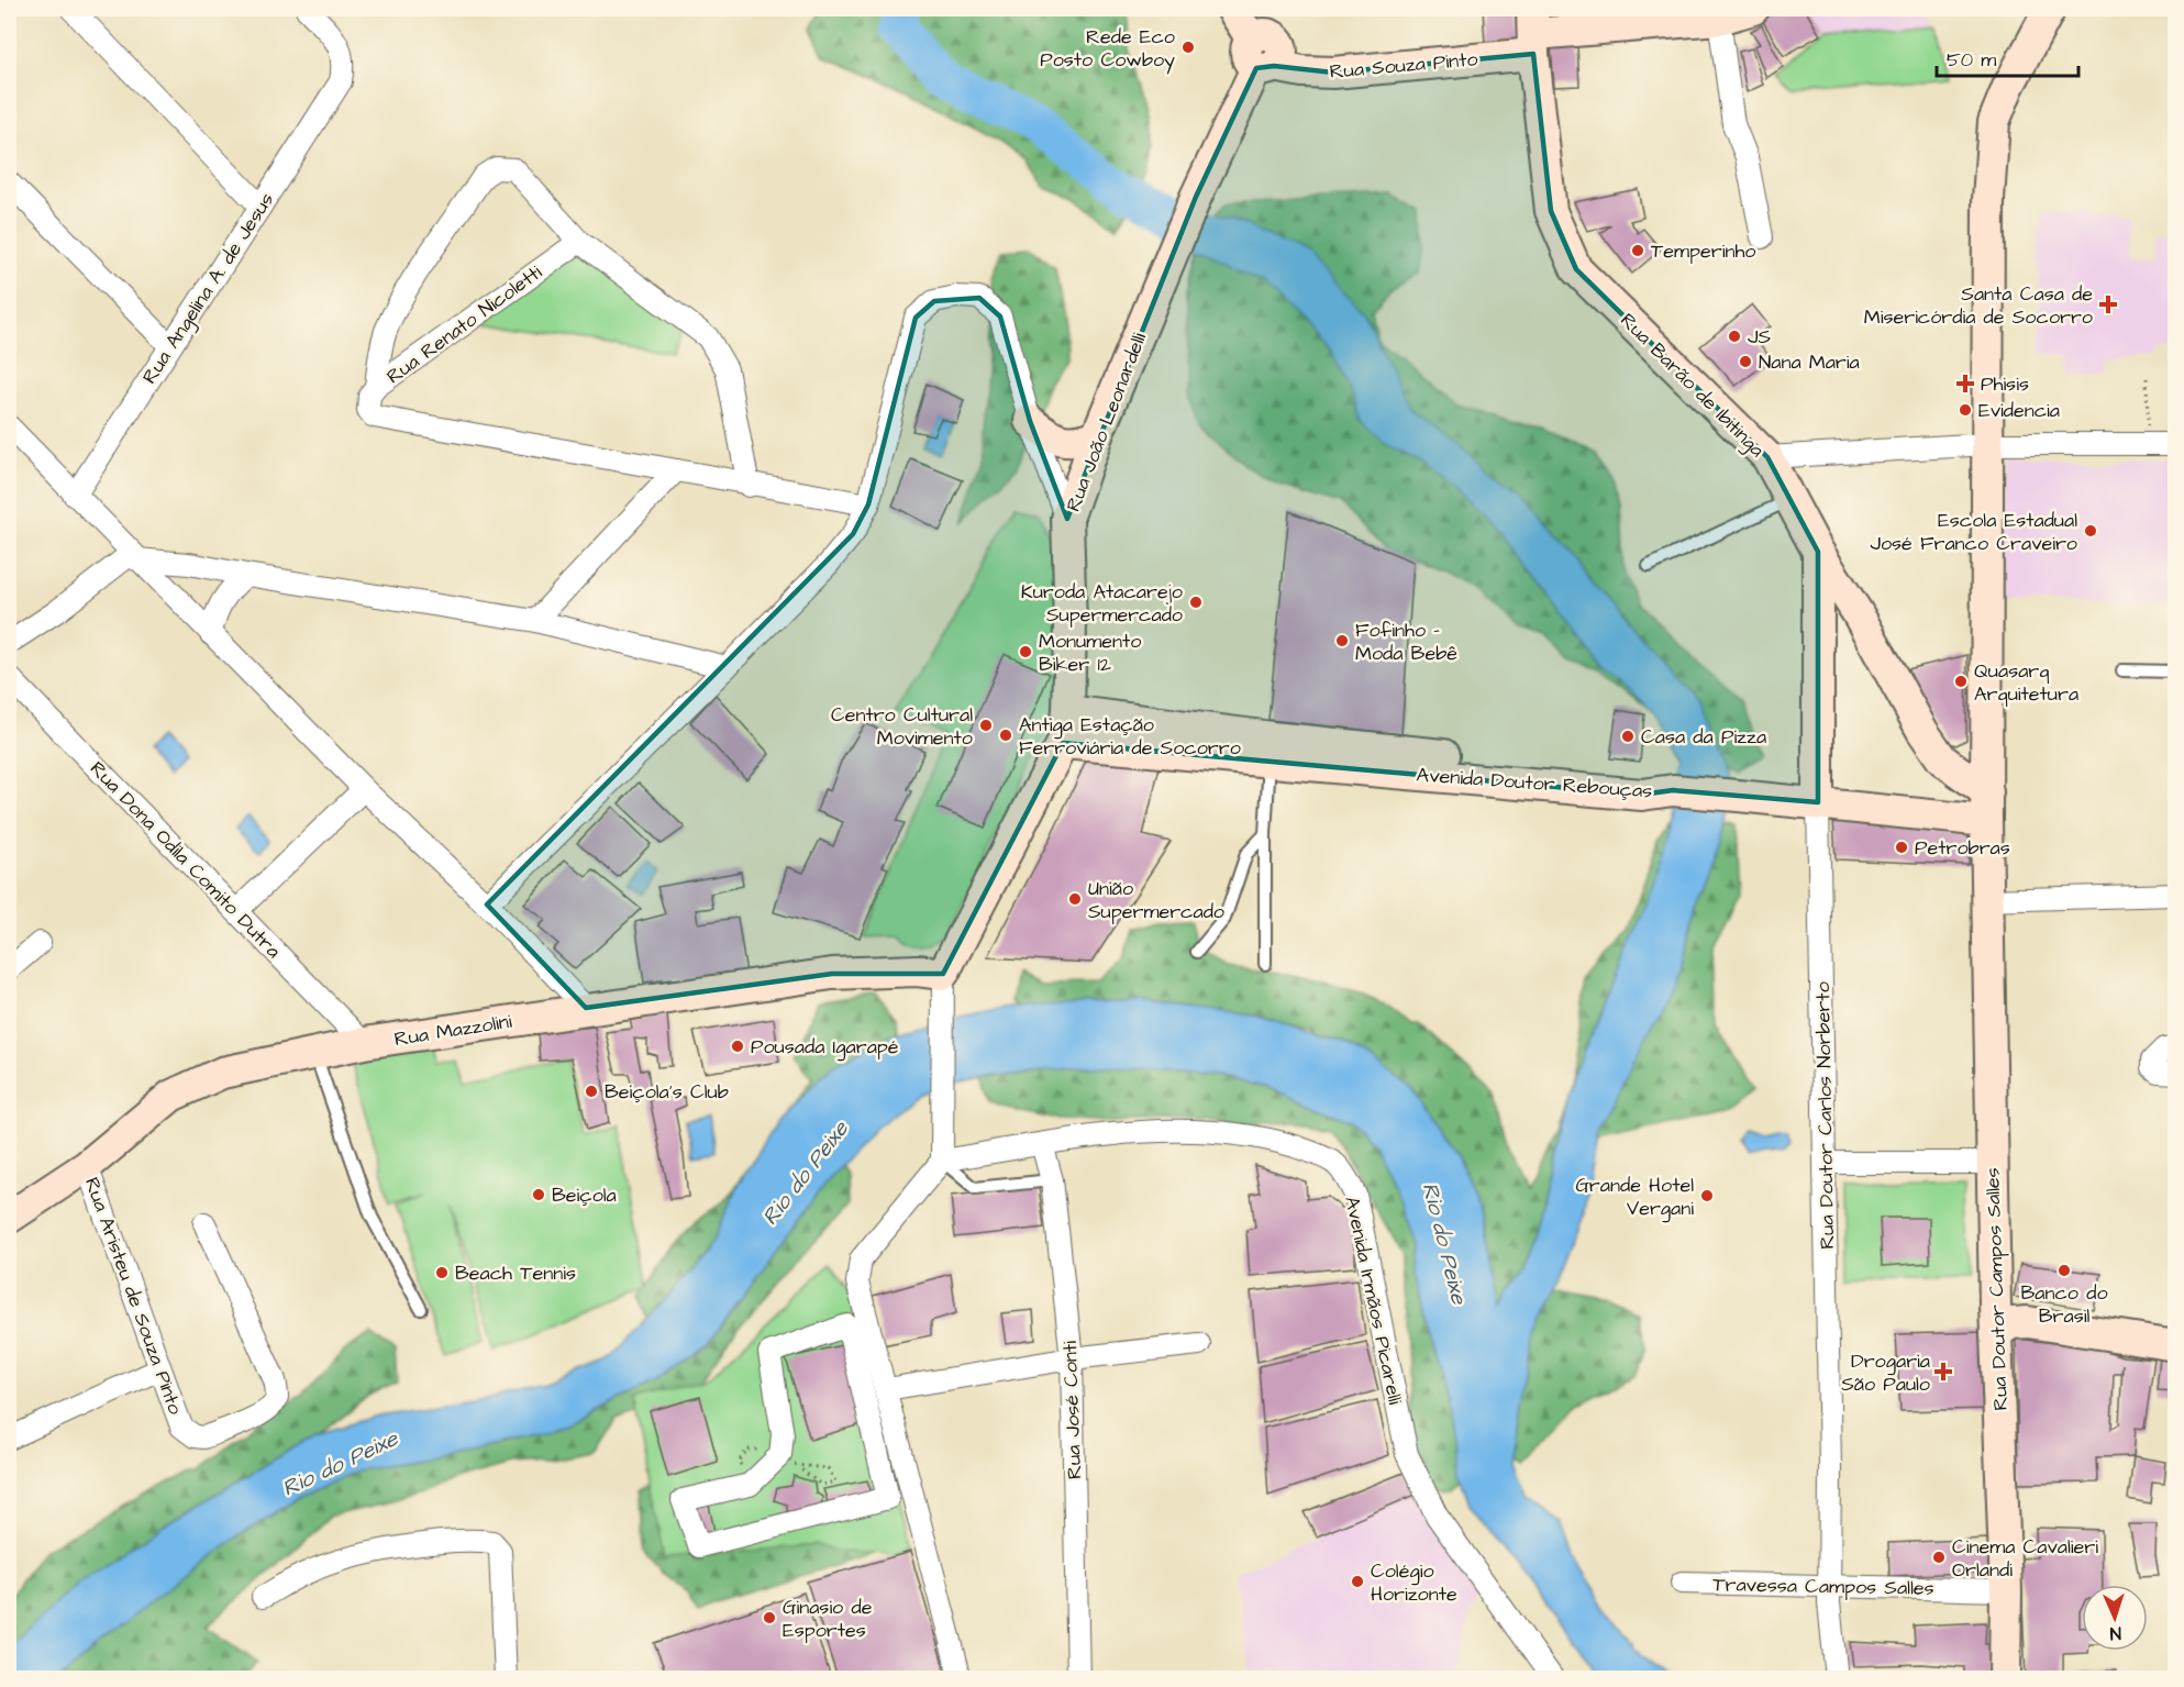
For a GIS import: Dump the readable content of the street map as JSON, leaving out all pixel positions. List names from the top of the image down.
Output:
{
  "streets": {
    "street": [
      "Rua Souza Pinto",
      "Rua Angelina A. de Jesus",
      "Rua Renato Nicoletti",
      "Rua Barão de Ibitinga",
      "Rua João Leonardelli",
      "Avenida Doutor Rebouças",
      "Rua Dona Odila Comito Dutra",
      "Rua Mazzolini",
      "Rua Doutor Carlos Norberto",
      "Rua Doutor Campos Salles",
      "Rua Aristeu de Souza Pinto",
      "Avenida Irmãos Picarelli",
      "Rua José Conti",
      "Travessa Campos Salles"
    ]
  },
  "crossings": [
    ["Rua Souza Pinto", "Rua Barão de Ibitinga"],
    ["Rua Souza Pinto", "Rua João Leonardelli"],
    ["Rua Barão de Ibitinga", "Rua Doutor Carlos Norberto"],
    ["Rua Barão de Ibitinga", "Rua Doutor Campos Salles"],
    ["Rua João Leonardelli", "Avenida Doutor Rebouças"],
    ["Rua João Leonardelli", "Rua Mazzolini"],
    ["Avenida Doutor Rebouças", "Rua Doutor Carlos Norberto"],
    ["Rua Dona Odila Comito Dutra", "Rua Mazzolini"],
    ["Rua Mazzolini", "Rua Aristeu de Souza Pinto"],
    ["Rua Doutor Carlos Norberto", "Travessa Campos Salles"],
    ["Rua Doutor Campos Salles", "Travessa Campos Salles"],
    ["Avenida Irmãos Picarelli", "Rua José Conti"]
  ],
  "water": ["Rio do Peixe"],
  "places": {
    "other": [
      "Rede Eco Posto Cowboy",
      "Temperinho",
      "JS",
      "Nana Maria",
      "Evidencia",
      "Escola Estadual José Franco Craveiro",
      "Kuroda Atacarejo Supermercado",
      "Fofinho - Moda Bebê",
      "Monumento Biker 12",
      "Quasarq Arquitetura",
      "Centro Cultural Movimento",
      "Antiga Estação Ferroviária de Socorro",
      "Casa da Pizza",
      "Petrobras",
      "União Supermercado",
      "Pousada Igarapé",
      "Beiçola's Club",
      "Beiçola",
      "Grande Hotel Vergani",
      "Banco do Brasil",
      "Beach Tennis",
      "Cinema Cavalieri Orlandi",
      "Colégio Horizonte",
      "Ginasio de Esportes"
    ],
    "health": ["Santa Casa de Misericórdia de Socorro", "Phisis", "Drogaria São Paulo"]
  },
  "scale_bar": "50 m",
  "north": "bottom"
}
